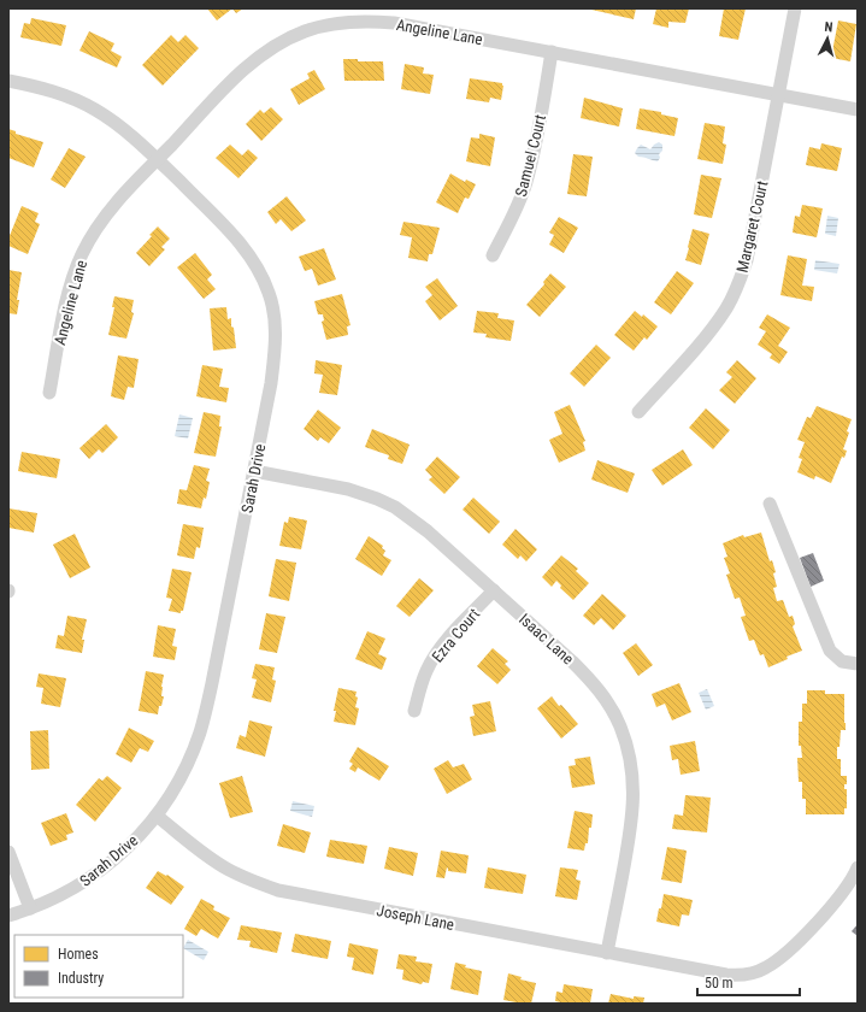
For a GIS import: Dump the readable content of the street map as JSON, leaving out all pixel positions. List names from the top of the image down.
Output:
{
  "streets": {
    "street": [
      "Angeline Lane",
      "Samuel Court",
      "Margaret Court",
      "Sarah Drive",
      "Ezra Court",
      "Isaac Lane",
      "Joseph Lane"
    ]
  },
  "crossings": [
    ["Angeline Lane", "Samuel Court"],
    ["Angeline Lane", "Margaret Court"],
    ["Angeline Lane", "Sarah Drive"],
    ["Sarah Drive", "Isaac Lane"],
    ["Sarah Drive", "Joseph Lane"],
    ["Ezra Court", "Isaac Lane"],
    ["Isaac Lane", "Joseph Lane"]
  ],
  "legend": ["Homes", "Industry"],
  "scale_bar": "50 m",
  "north": "top"
}
